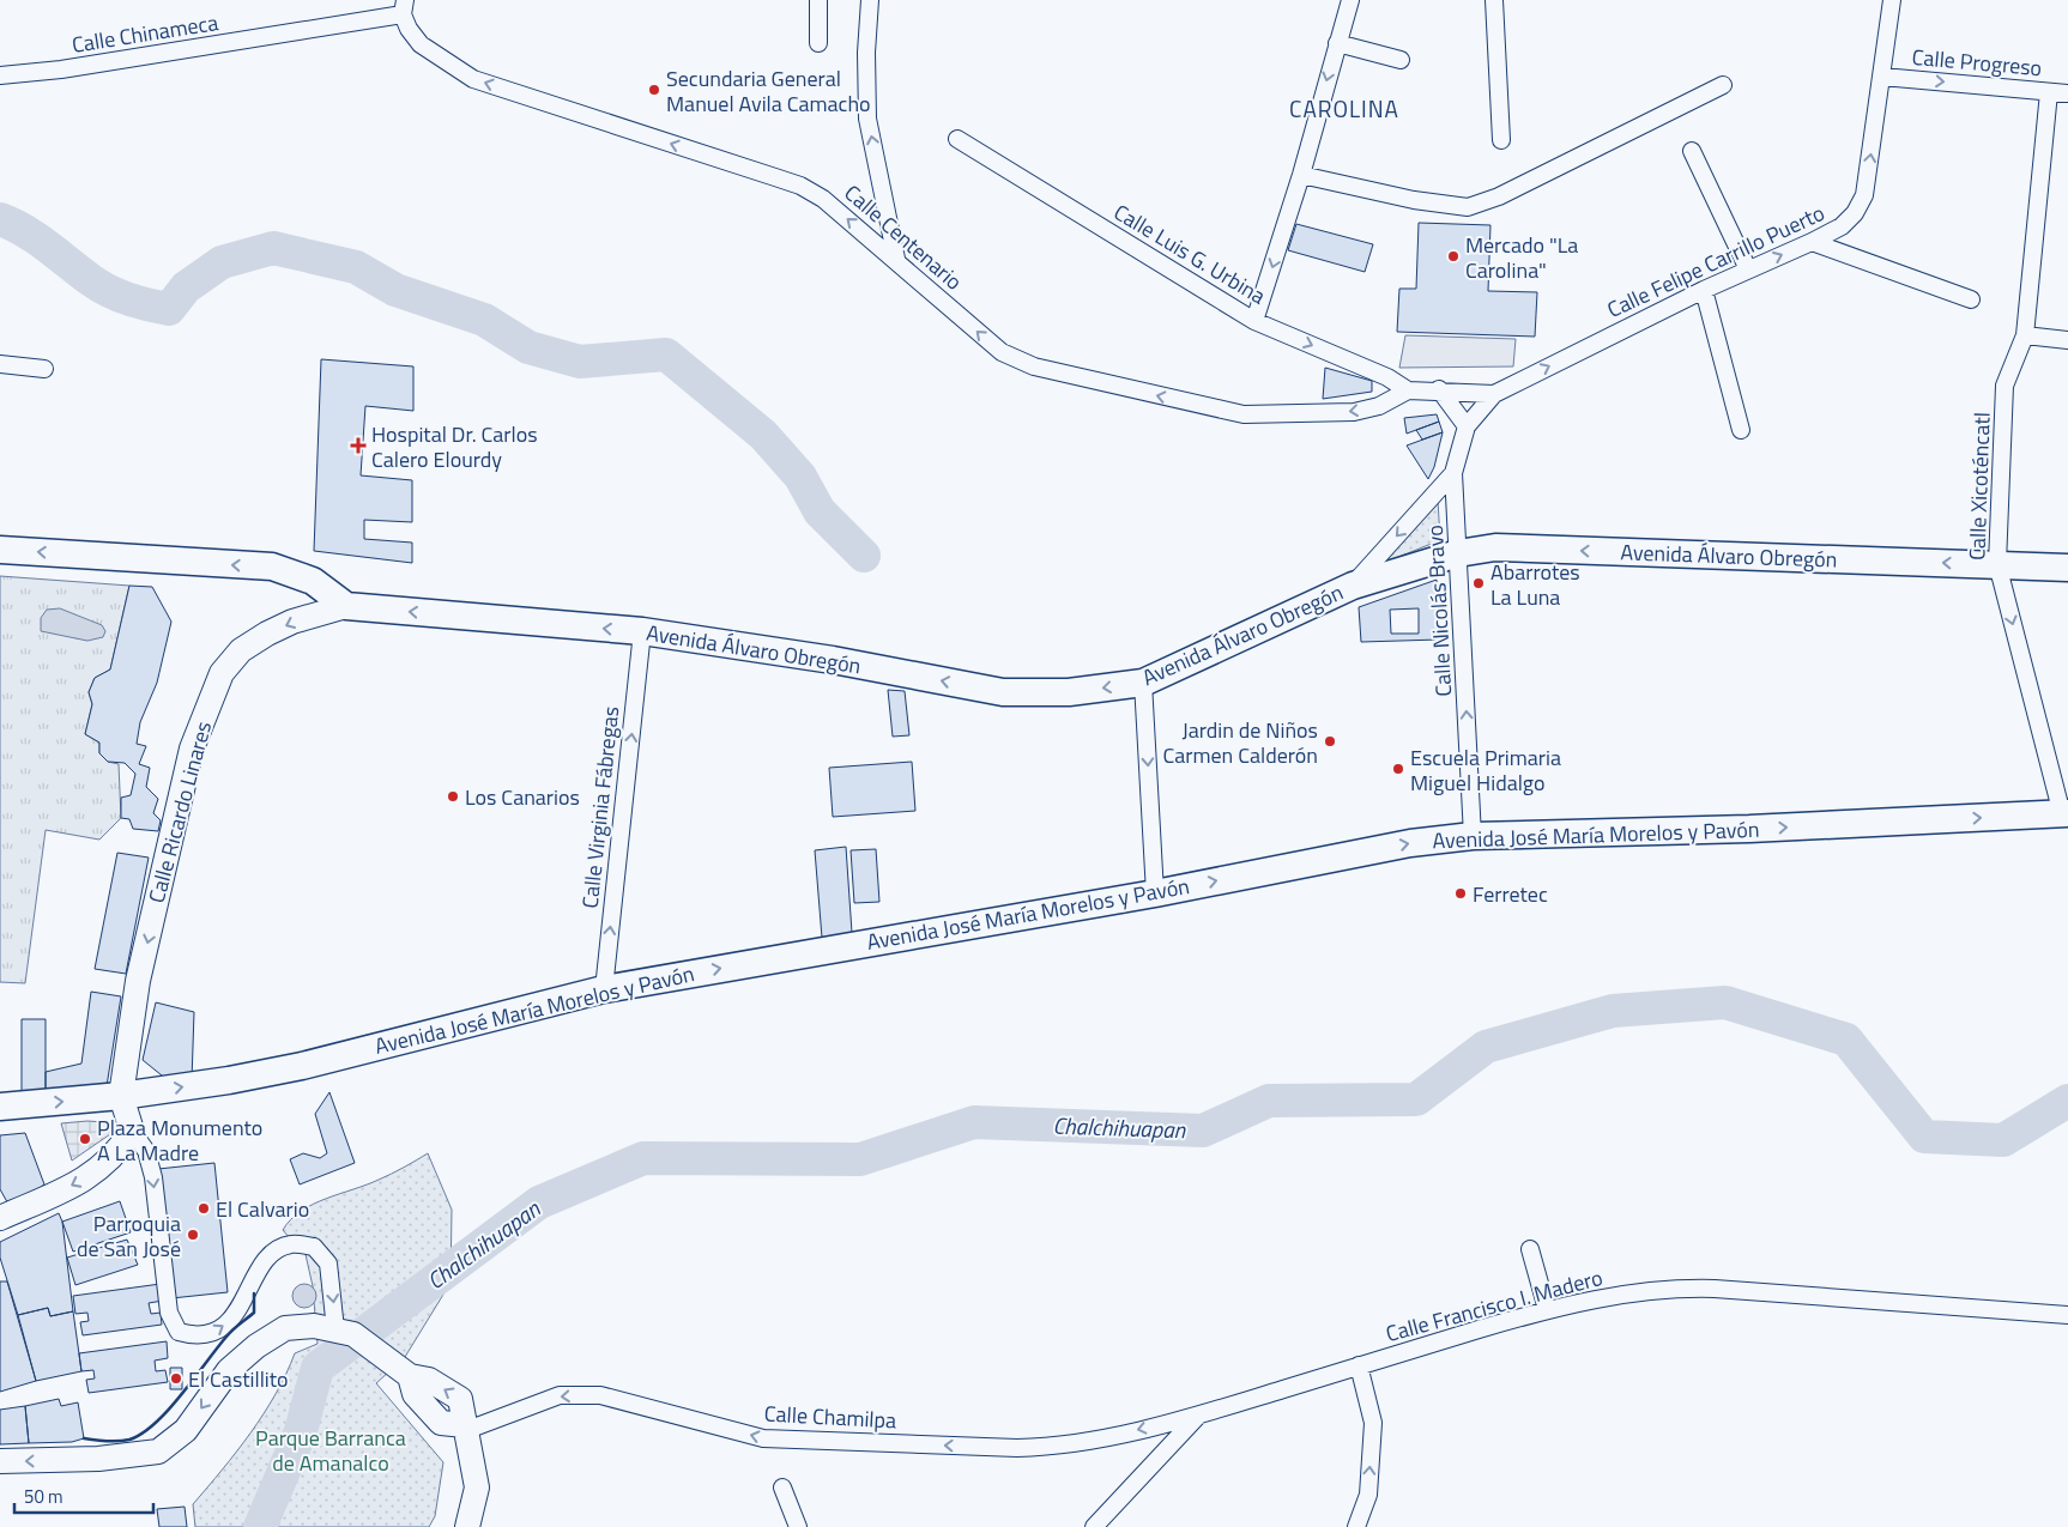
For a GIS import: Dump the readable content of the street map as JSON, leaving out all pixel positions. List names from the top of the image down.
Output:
{
  "streets": {
    "main road": ["Avenida Álvaro Obregón", "Avenida José María Morelos y Pavón"],
    "street": [
      "Calle Chinameca",
      "Calle Progreso",
      "Calle Centenario",
      "Calle Luis G. Urbina",
      "Calle Felipe Carrillo Puerto",
      "Calle Xicoténcatl",
      "Calle Nicolás Bravo",
      "Calle Virginia Fábregas",
      "Calle Ricardo Linares",
      "Calle Francisco I. Madero",
      "Calle Chamilpa"
    ]
  },
  "crossings": [
    ["Calle Chinameca", "Calle Centenario"],
    ["Calle Progreso", "Calle Felipe Carrillo Puerto"],
    ["Calle Progreso", "Calle Xicoténcatl"],
    ["Calle Centenario", "Calle Luis G. Urbina"],
    ["Calle Felipe Carrillo Puerto", "Calle Nicolás Bravo"],
    ["Calle Xicoténcatl", "Avenida Álvaro Obregón"],
    ["Calle Xicoténcatl", "Avenida José María Morelos y Pavón"],
    ["Avenida Álvaro Obregón", "Calle Nicolás Bravo"],
    ["Avenida Álvaro Obregón", "Calle Virginia Fábregas"],
    ["Avenida Álvaro Obregón", "Calle Ricardo Linares"],
    ["Calle Nicolás Bravo", "Avenida José María Morelos y Pavón"],
    ["Calle Virginia Fábregas", "Avenida José María Morelos y Pavón"],
    ["Calle Ricardo Linares", "Avenida José María Morelos y Pavón"],
    ["Calle Francisco I. Madero", "Calle Chamilpa"]
  ],
  "one_way": [
    "Calle Progreso",
    "Calle Centenario",
    "Calle Felipe Carrillo Puerto",
    "Calle Xicoténcatl",
    "Avenida Álvaro Obregón",
    "Calle Nicolás Bravo",
    "Calle Virginia Fábregas",
    "Calle Ricardo Linares",
    "Avenida José María Morelos y Pavón",
    "Calle Chamilpa"
  ],
  "districts": ["CAROLINA"],
  "water": ["Chalchihuapan"],
  "parks": ["Parque Barranca de Amanalco"],
  "places": {
    "other": [
      "Secundaria General Manuel Avila Camacho",
      "Mercado \"La Carolina\"",
      "Abarrotes La Luna",
      "Jardin de Niños Carmen Calderón",
      "Escuela Primaria Miguel Hidalgo",
      "Los Canarios",
      "Ferretec",
      "Plaza Monumento A La Madre",
      "El Calvario",
      "Parroquia de San José",
      "El Castillito"
    ],
    "health": ["Hospital Dr. Carlos Calero Elourdy"]
  },
  "scale_bar": "50 m"
}
